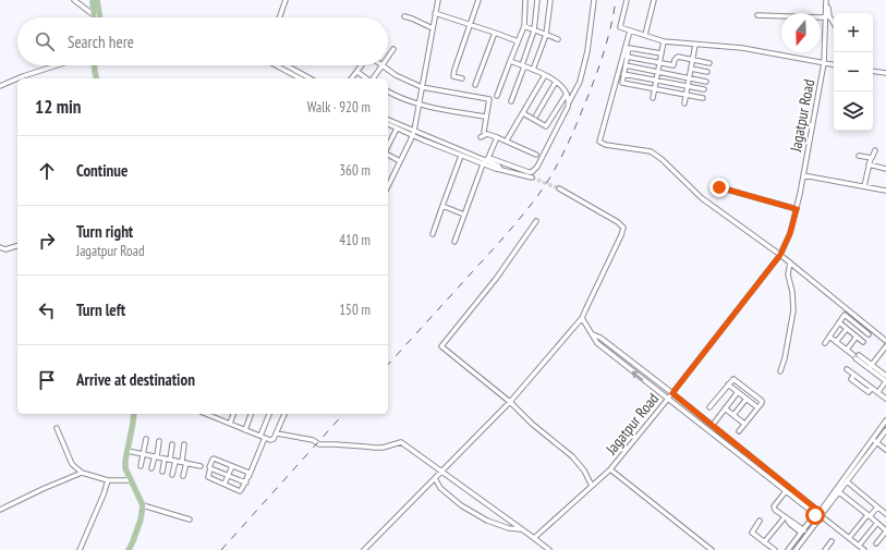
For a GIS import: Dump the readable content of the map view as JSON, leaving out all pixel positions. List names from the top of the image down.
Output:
{
  "streets": {
    "street": ["Jagatpur Road"]
  },
  "north": "bottom",
  "page": {
    "map_buttons": ["+", "−"],
    "search": "Search here",
    "heading": ["12 min", "Walk · 920 m"],
    "list": [
      ["Continue", "360 m"],
      ["Turn right", "Jagatpur Road", "410 m"],
      ["Turn left", "150 m"],
      "Arrive at destination"
    ]
  }
}
